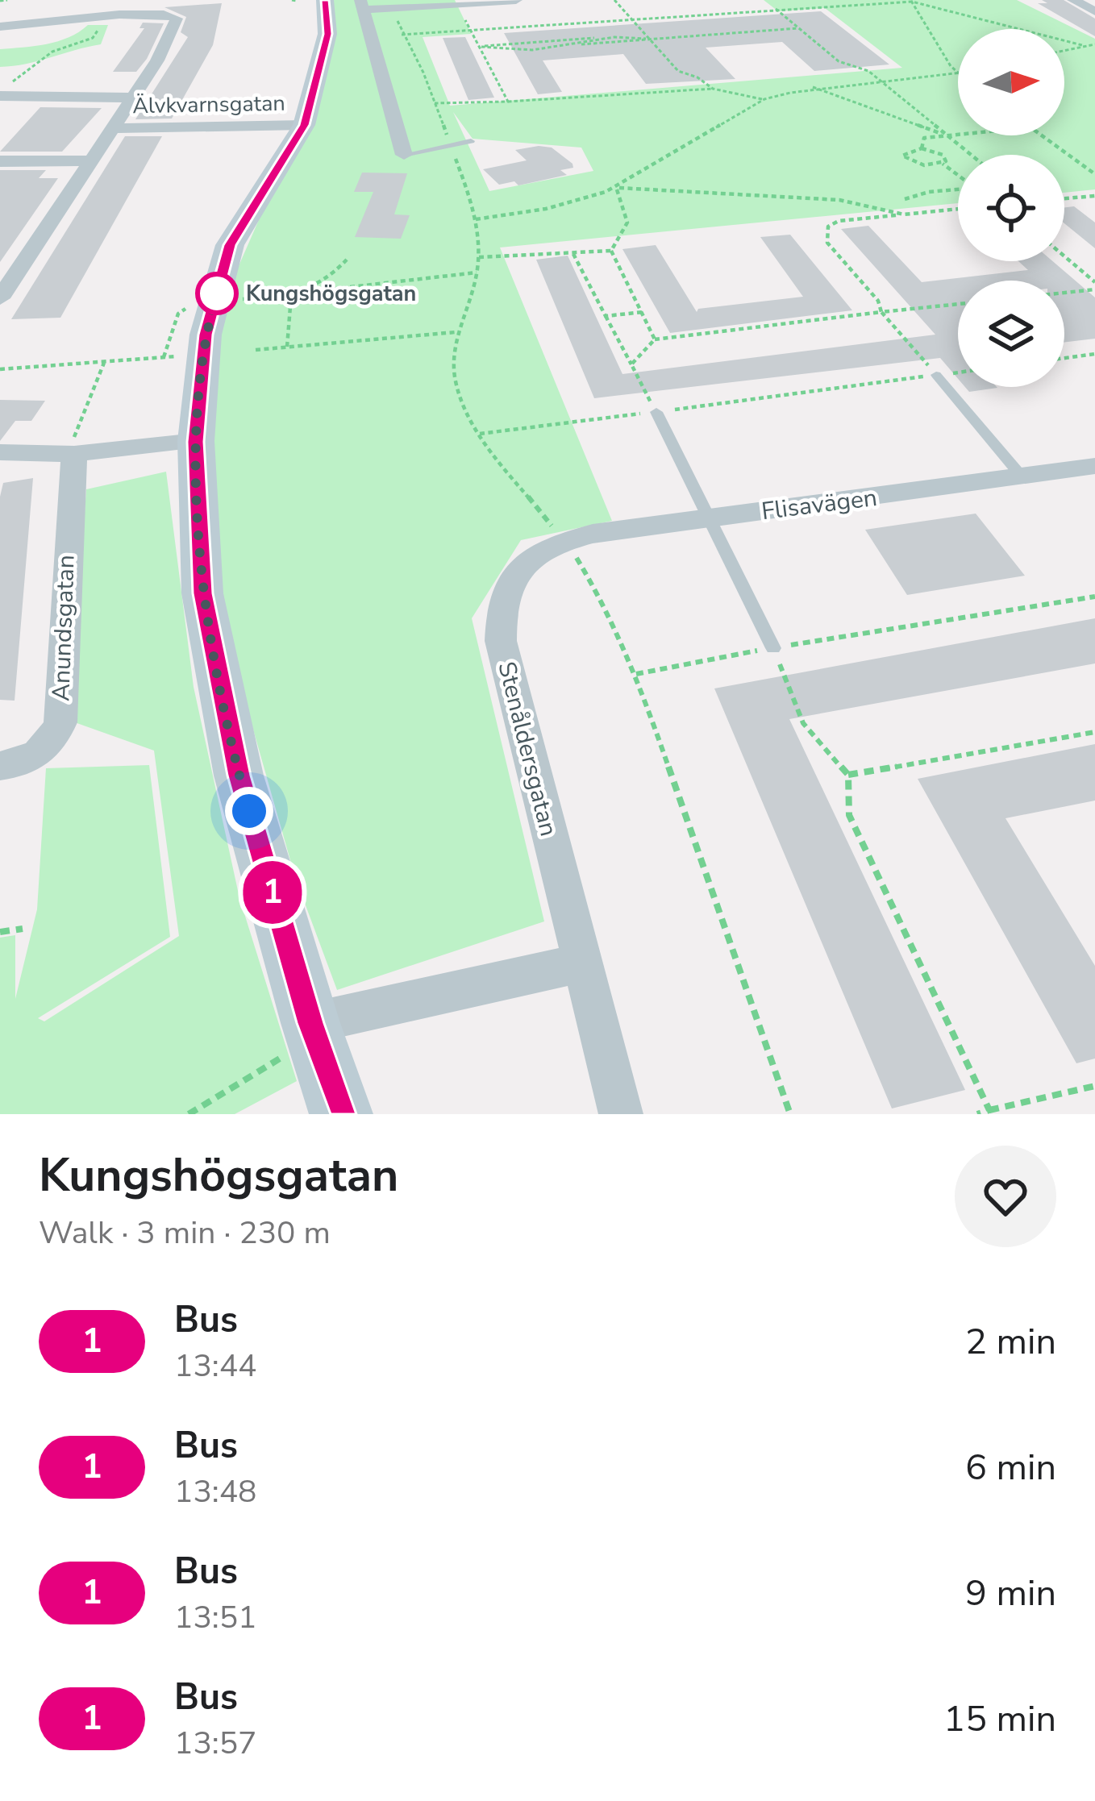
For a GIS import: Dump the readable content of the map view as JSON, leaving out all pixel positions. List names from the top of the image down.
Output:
{
  "streets": {
    "street": [
      "Älvkvarnsgatan",
      "Flisavägen",
      "Anundsgatan",
      "Stenåldersgatan"
    ]
  },
  "crossings": [
    ["Flisavägen", "Stenåldersgatan"]
  ],
  "places": ["Kungshögsgatan"],
  "lines": ["bus line 1"],
  "north": "right",
  "page": {
    "on_map": "1",
    "heading": ["Kungshögsgatan", "Walk · 3 min · 230 m"],
    "list": [
      {
        "mark": "1",
        "name": "Bus",
        "note": "13:44",
        "value": "2 min"
      },
      {
        "mark": "1",
        "name": "Bus",
        "note": "13:48",
        "value": "6 min"
      },
      {
        "mark": "1",
        "name": "Bus",
        "note": "13:51",
        "value": "9 min"
      },
      {
        "mark": "1",
        "name": "Bus",
        "note": "13:57",
        "value": "15 min"
      }
    ]
  }
}
